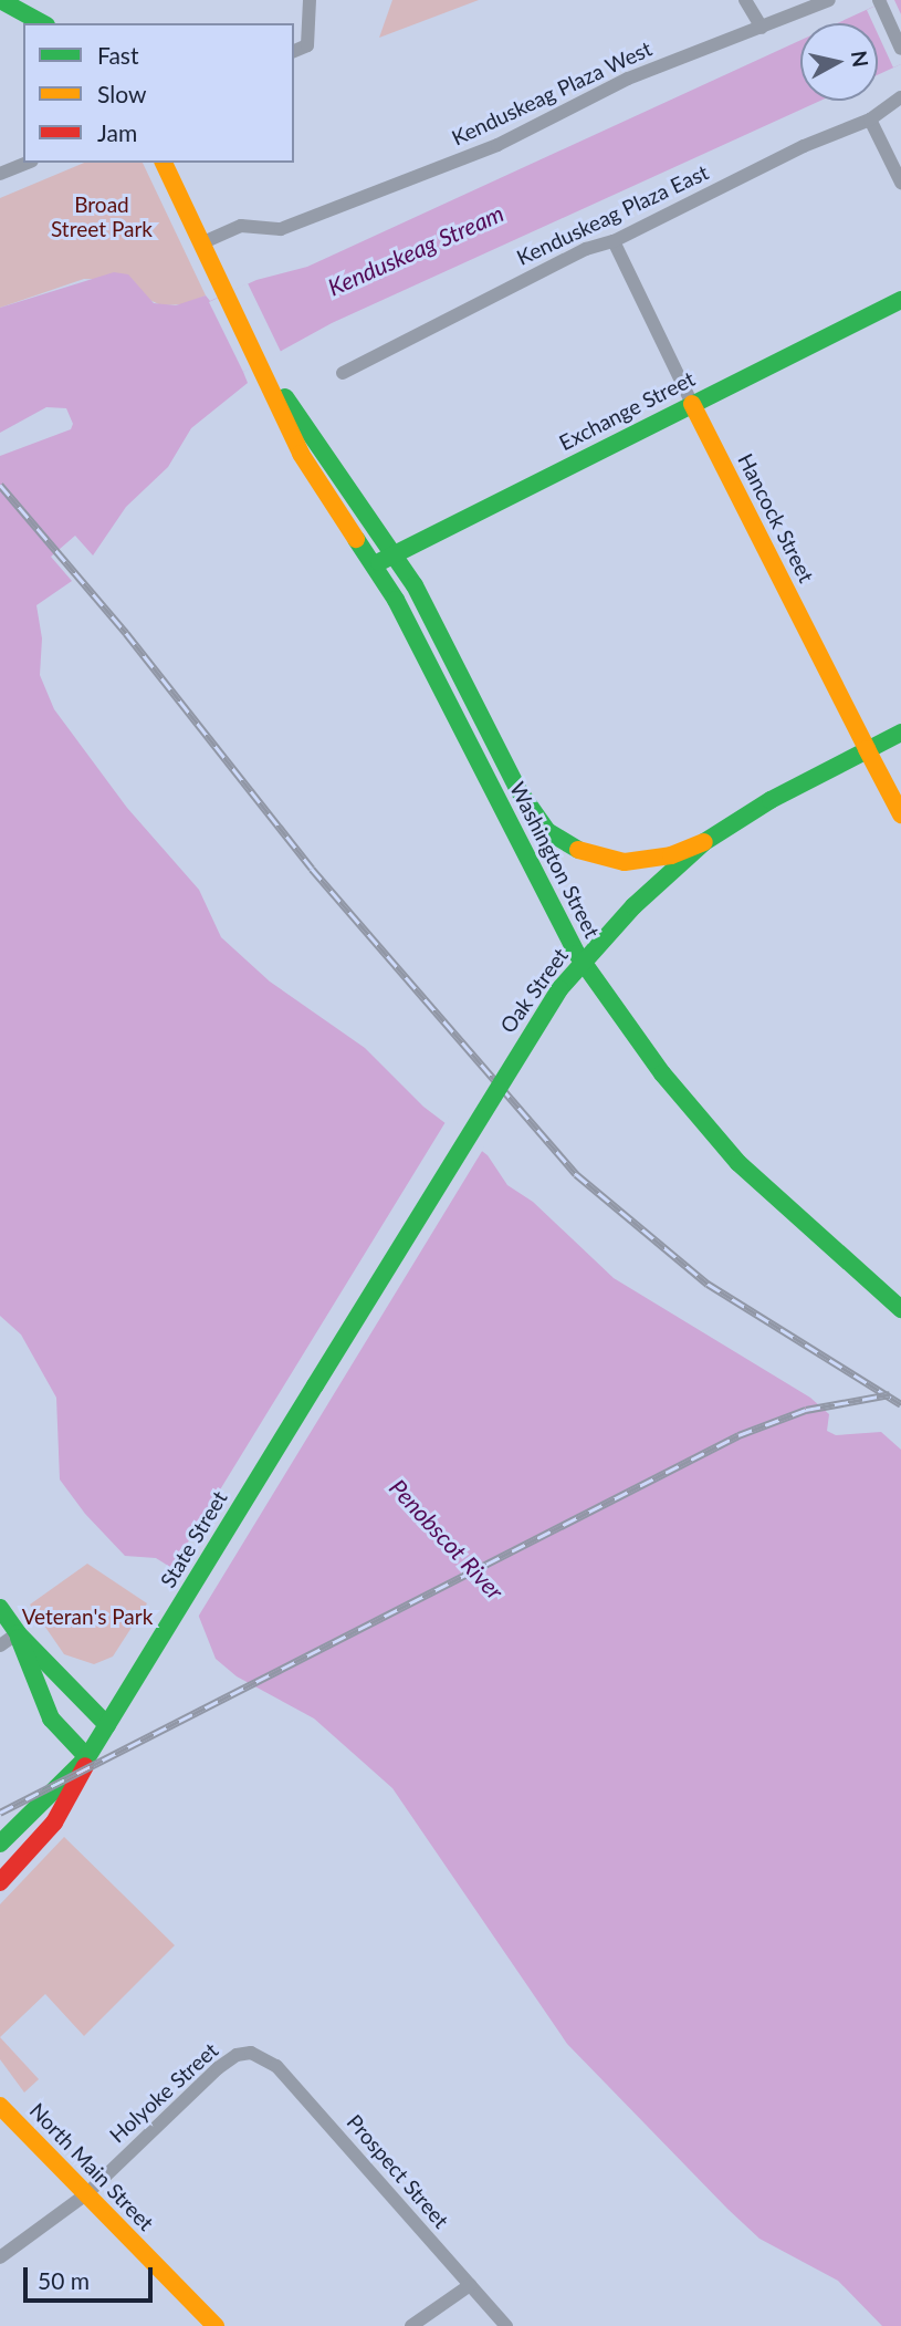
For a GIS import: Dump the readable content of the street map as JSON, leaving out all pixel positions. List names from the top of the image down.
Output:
{
  "streets": {
    "main road": [
      "Exchange Street",
      "Hancock Street",
      "Washington Street",
      "Oak Street",
      "State Street",
      "North Main Street"
    ],
    "street": [
      "Kenduskeag Plaza West",
      "Kenduskeag Plaza East",
      "Holyoke Street",
      "Prospect Street"
    ]
  },
  "crossings": [
    ["Kenduskeag Plaza West", "Washington Street"],
    ["Kenduskeag Plaza East", "Hancock Street"],
    ["Exchange Street", "Hancock Street"],
    ["Exchange Street", "Washington Street"],
    ["Hancock Street", "Oak Street"],
    ["Washington Street", "Oak Street"],
    ["Oak Street", "State Street"],
    ["Holyoke Street", "North Main Street"],
    ["Holyoke Street", "Prospect Street"]
  ],
  "water": ["Kenduskeag Stream", "Penobscot River"],
  "parks": ["Broad Street Park", "Veteran's Park"],
  "legend": ["Fast", "Slow", "Jam"],
  "scale_bar": "50 m",
  "north": "right"
}
